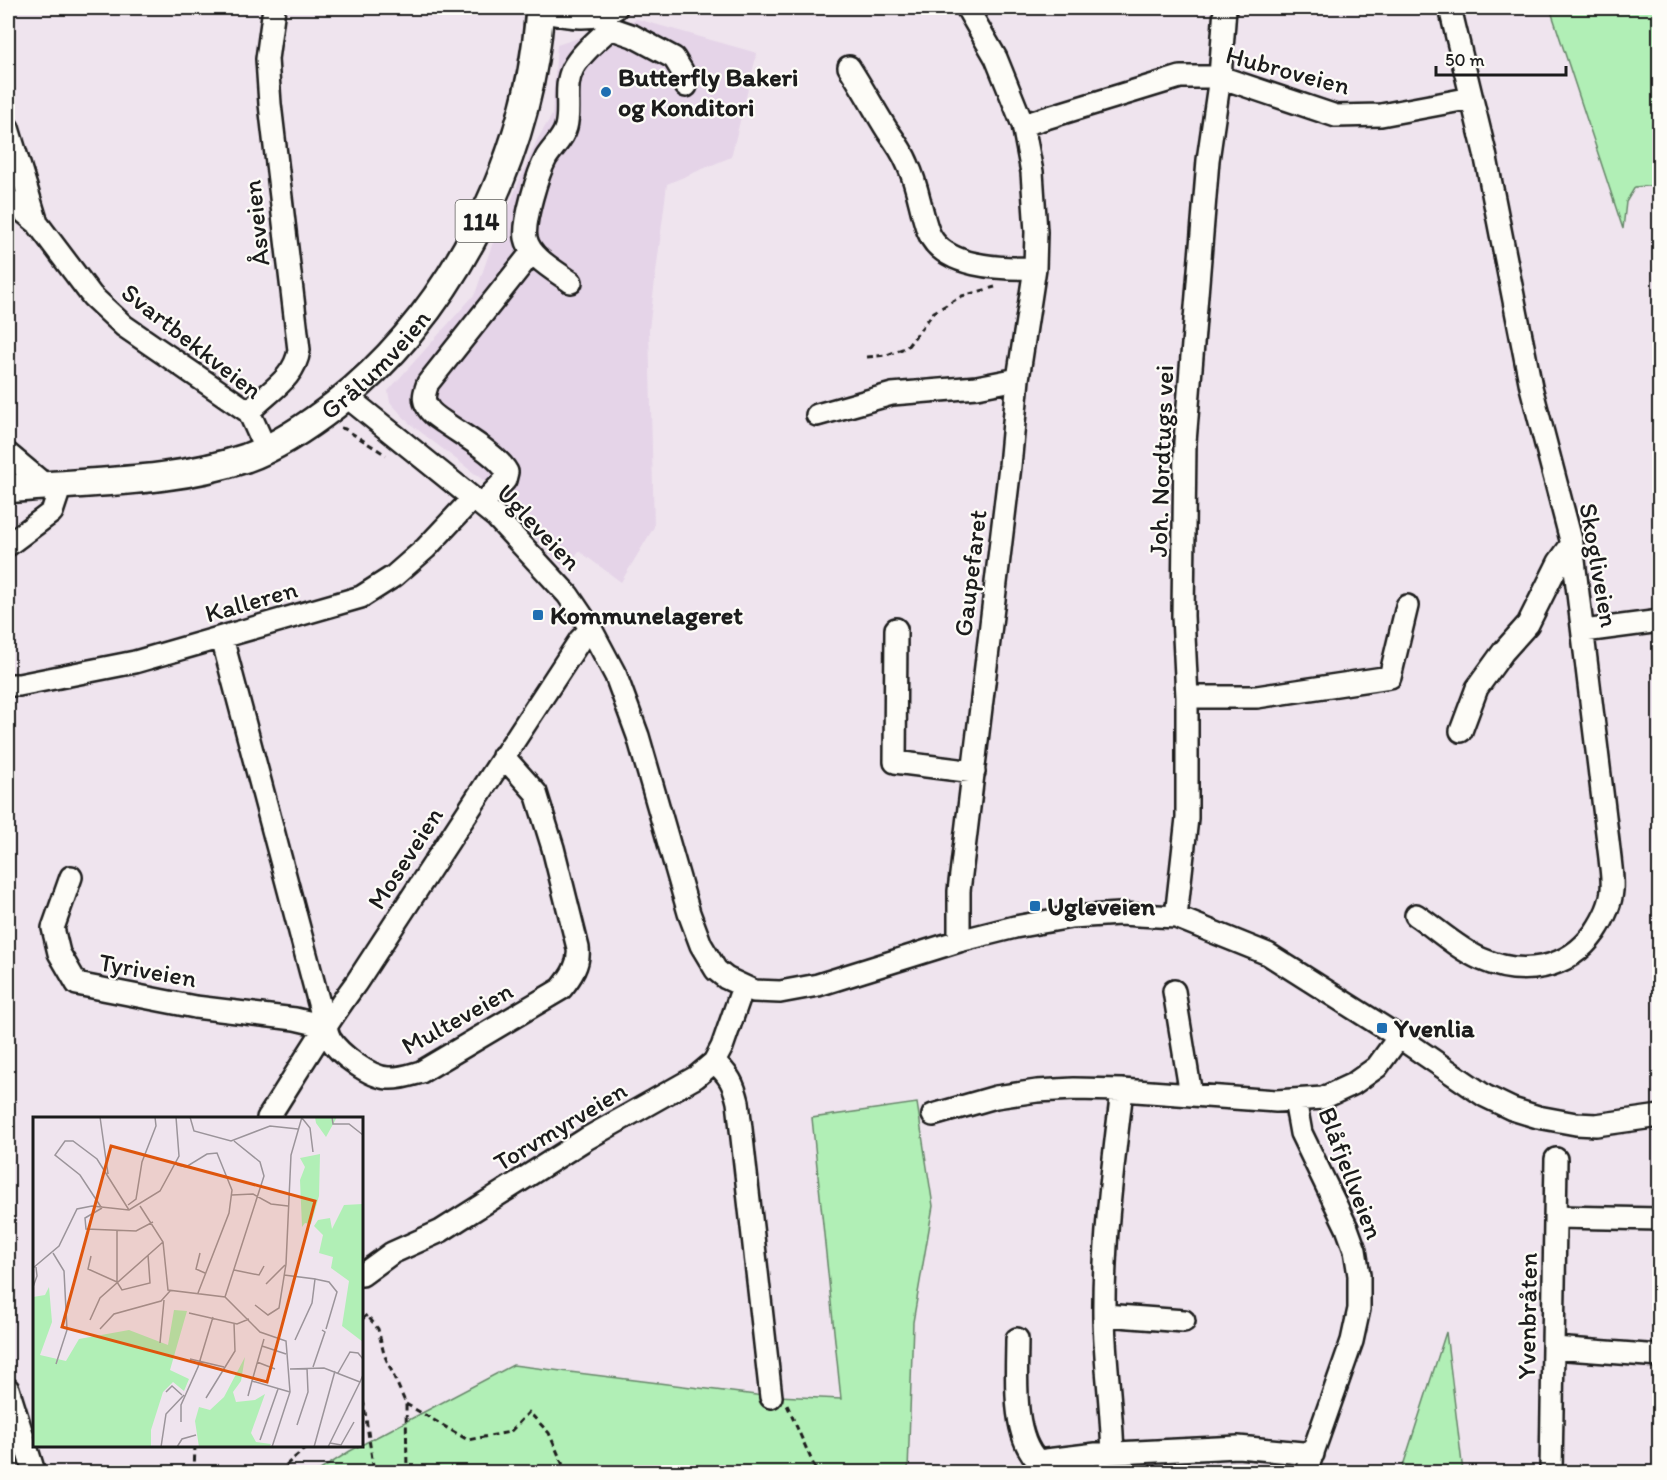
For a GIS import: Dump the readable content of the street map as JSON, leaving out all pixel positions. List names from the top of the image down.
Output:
{
  "streets": {
    "main road": ["114", "Grålumveien"],
    "street": [
      "Hubroveien",
      "Åsveien",
      "Svartbekkveien",
      "Joh. Nordtugs vei",
      "Ugleveien",
      "Skogliveien",
      "Gaupefaret",
      "Kalleren",
      "Moseveien",
      "Tyriveien",
      "Multeveien",
      "Torvmyrveien",
      "Blåfjellveien",
      "Yvenbråten"
    ]
  },
  "crossings": [
    ["Hubroveien", "Joh. Nordtugs vei"],
    ["Hubroveien", "Skogliveien"],
    ["Hubroveien", "Gaupefaret"],
    ["Åsveien", "Svartbekkveien"],
    ["Svartbekkveien", "Grålumveien"],
    ["Grålumveien", "Ugleveien"],
    ["Joh. Nordtugs vei", "Ugleveien"],
    ["Ugleveien", "Gaupefaret"],
    ["Ugleveien", "Kalleren"],
    ["Ugleveien", "Moseveien"],
    ["Ugleveien", "Torvmyrveien"],
    ["Kalleren", "Multeveien"],
    ["Moseveien", "Tyriveien"],
    ["Moseveien", "Multeveien"],
    ["Tyriveien", "Multeveien"]
  ],
  "places": {
    "other": ["Butterfly Bakeri og Konditori"],
    "transit": ["Kommunelageret", "Ugleveien", "Yvenlia"]
  },
  "scale_bar": "50 m"
}
